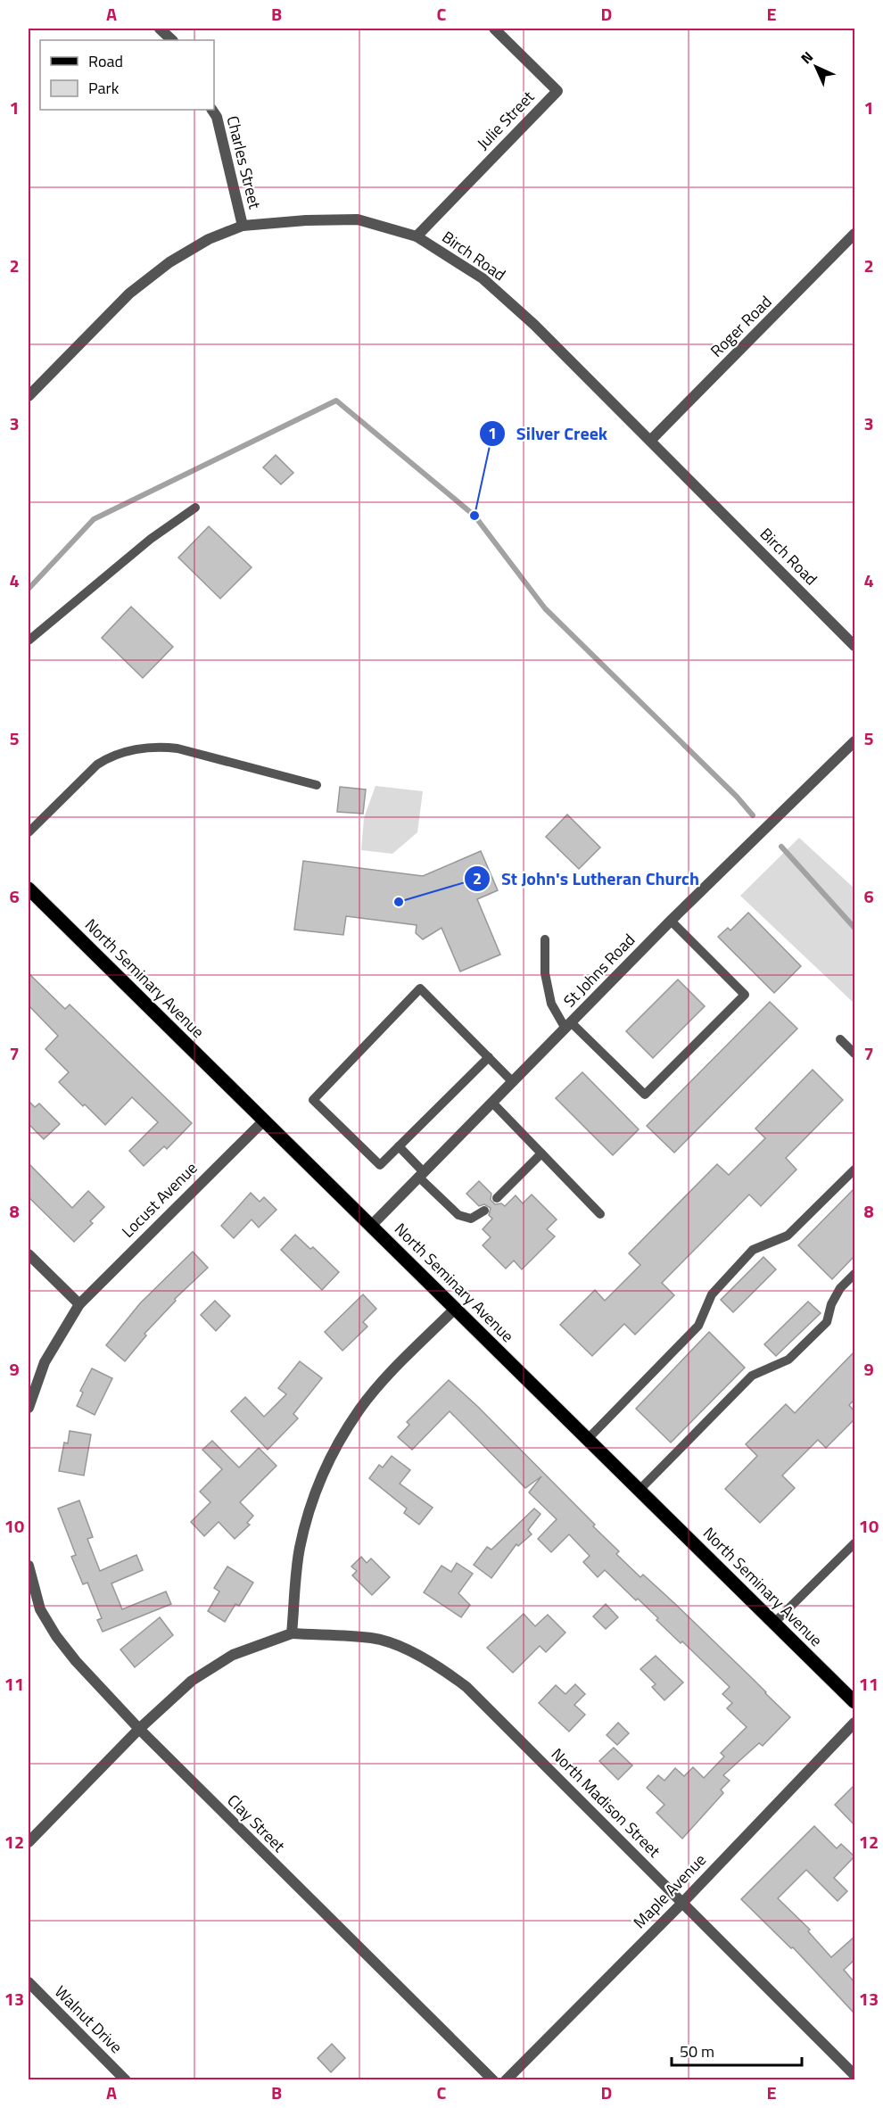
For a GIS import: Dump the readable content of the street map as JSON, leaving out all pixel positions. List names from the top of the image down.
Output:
{
  "streets": {
    "main road": ["North Seminary Avenue"],
    "street": [
      "Julie Street",
      "Charles Street",
      "Birch Road",
      "Roger Road",
      "St Johns Road",
      "Locust Avenue",
      "North Madison Street",
      "Clay Street",
      "Maple Avenue",
      "Walnut Drive"
    ]
  },
  "crossings": [
    ["Julie Street", "Birch Road"],
    ["Charles Street", "Birch Road"],
    ["Birch Road", "Roger Road"],
    ["St Johns Road", "North Seminary Avenue"],
    ["North Seminary Avenue", "Locust Avenue"],
    ["North Madison Street", "Maple Avenue"]
  ],
  "places": ["Silver Creek", "St John's Lutheran Church"],
  "legend": ["Road", "Park"],
  "scale_bar": "50 m",
  "north": "top left",
  "grid": {
    "columns": [
      "A",
      "B",
      "C",
      "D",
      "E"
    ],
    "rows": [
      "1",
      "2",
      "3",
      "4",
      "5",
      "6",
      "7",
      "8",
      "9",
      "10",
      "11",
      "12",
      "13"
    ]
  }
}
